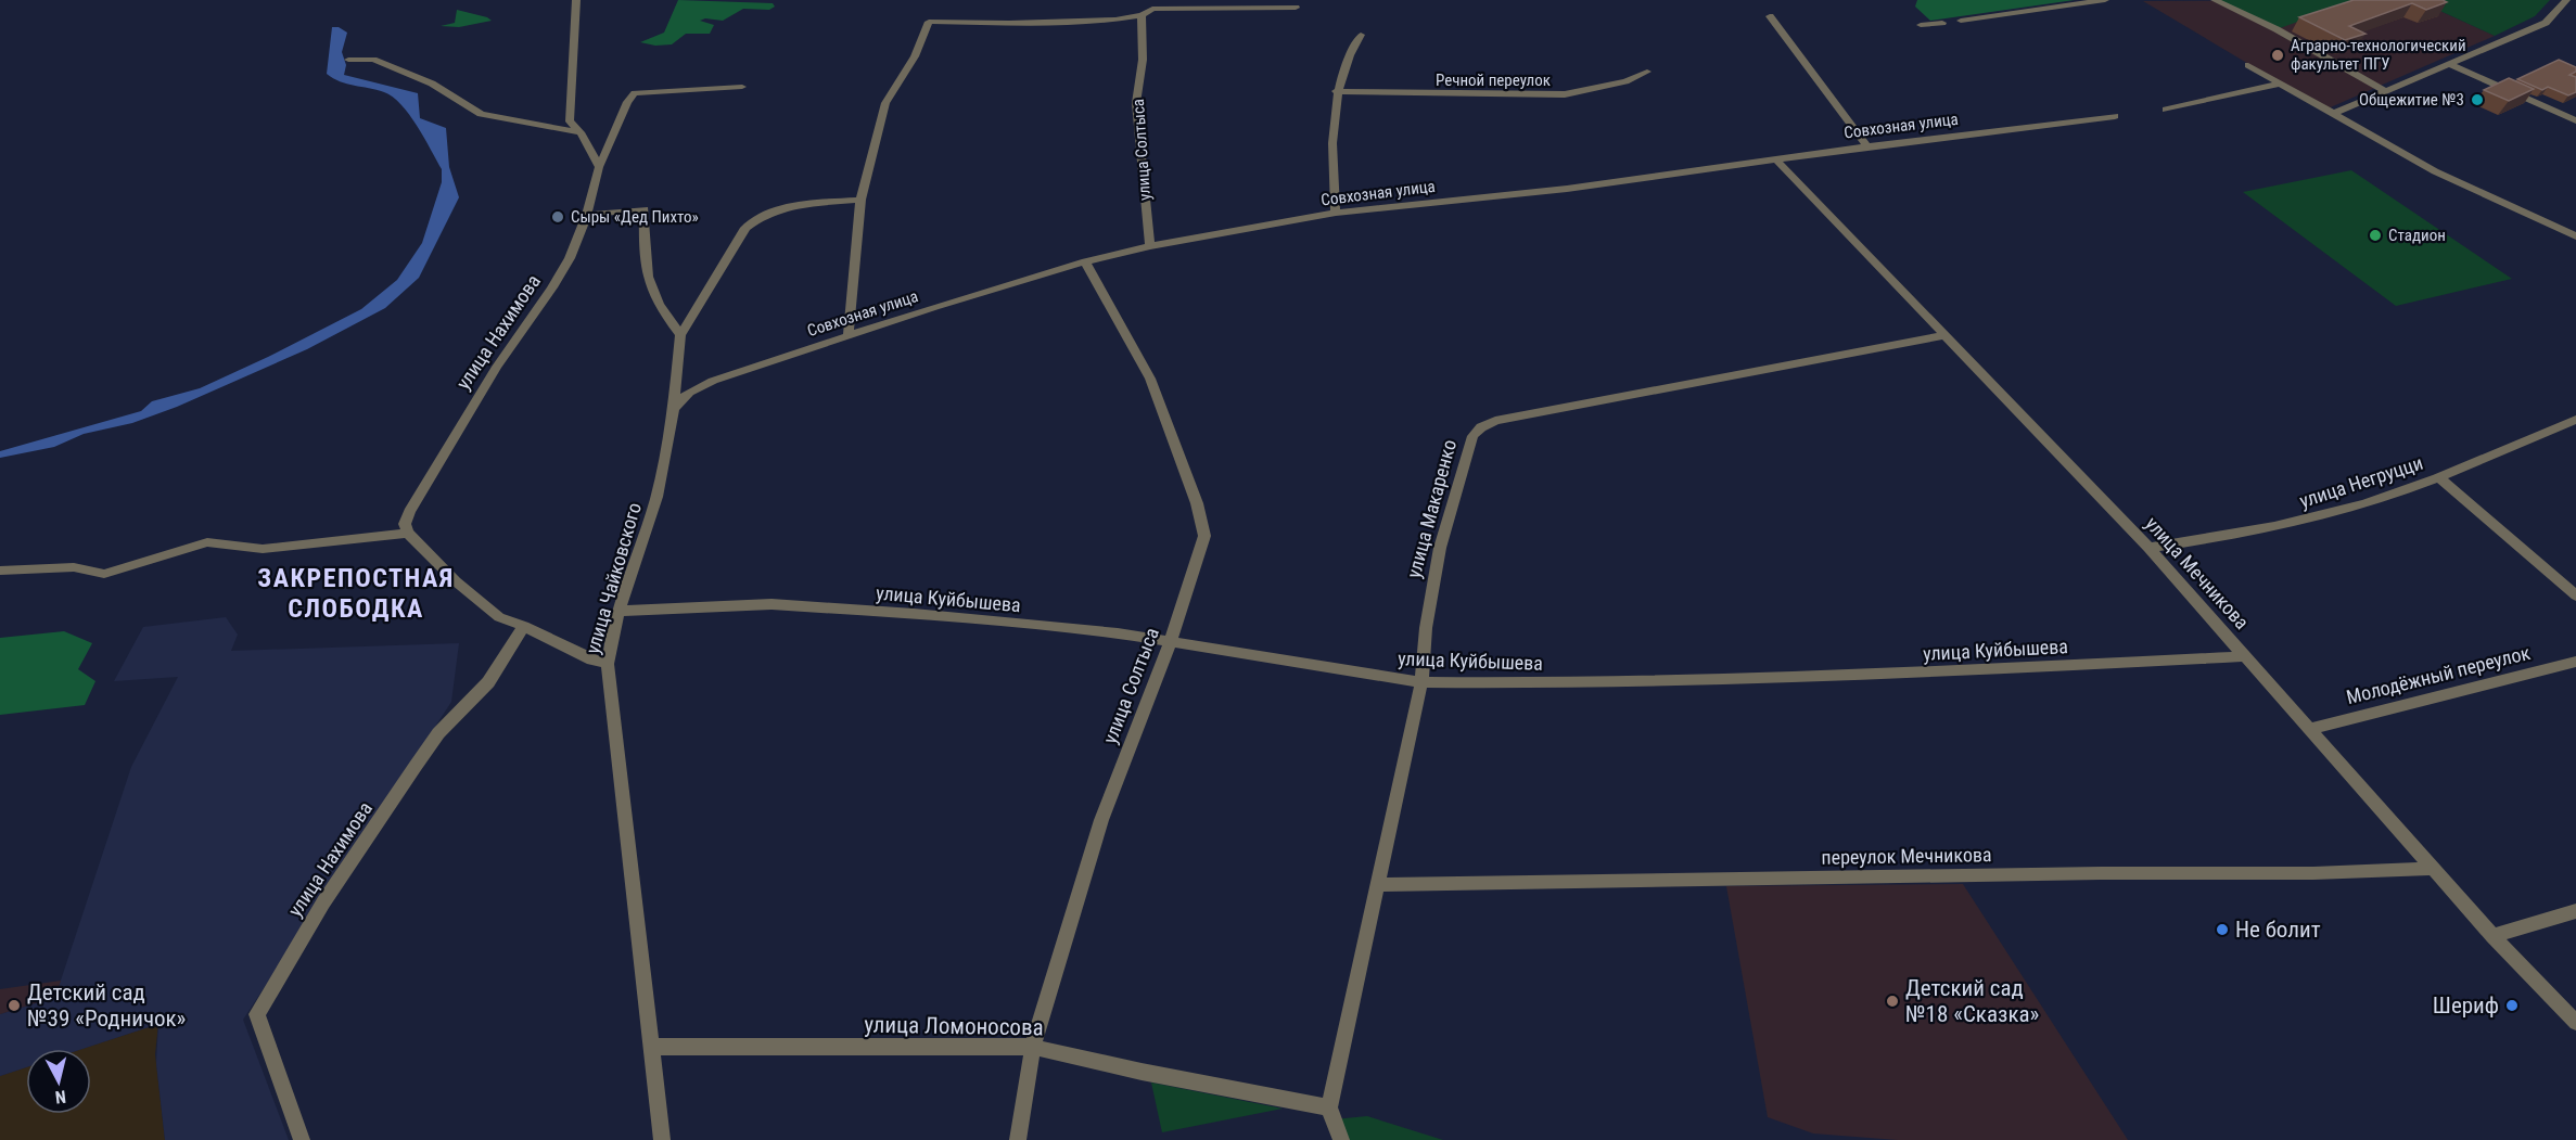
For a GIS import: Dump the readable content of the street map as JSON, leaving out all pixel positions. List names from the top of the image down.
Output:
{
  "streets": {
    "street": [
      "Речной переулок",
      "Совхозная улица",
      "улица Солтыса",
      "улица Нахимова",
      "улица Негруцци",
      "улица Макаренко",
      "улица Мечникова",
      "улица Чайковского",
      "улица Куйбышева",
      "Молодёжный переулок",
      "переулок Мечникова",
      "улица Ломоносова"
    ]
  },
  "crossings": [
    ["Совхозная улица", "улица Солтыса"],
    ["Совхозная улица", "улица Мечникова"],
    ["Совхозная улица", "улица Чайковского"],
    ["улица Солтыса", "улица Куйбышева"],
    ["улица Солтыса", "улица Ломоносова"],
    ["улица Негруцци", "улица Мечникова"],
    ["улица Макаренко", "улица Мечникова"],
    ["улица Макаренко", "улица Куйбышева"],
    ["улица Макаренко", "переулок Мечникова"],
    ["улица Макаренко", "улица Ломоносова"],
    ["улица Мечникова", "улица Куйбышева"],
    ["улица Мечникова", "Молодёжный переулок"],
    ["улица Мечникова", "переулок Мечникова"],
    ["улица Чайковского", "улица Куйбышева"],
    ["улица Чайковского", "улица Ломоносова"]
  ],
  "districts": ["ЗАКРЕПОСТНАЯ СЛОБОДКА"],
  "places": [
    "Аграрно-технологический факультет ПГУ",
    "Общежитие №3",
    "Сыры «Дед Пихто»",
    "Стадион",
    "Не болит",
    "Детский сад №18 «Сказка»",
    "Детский сад №39 «Родничок»",
    "Шериф"
  ],
  "north": "bottom"
}
